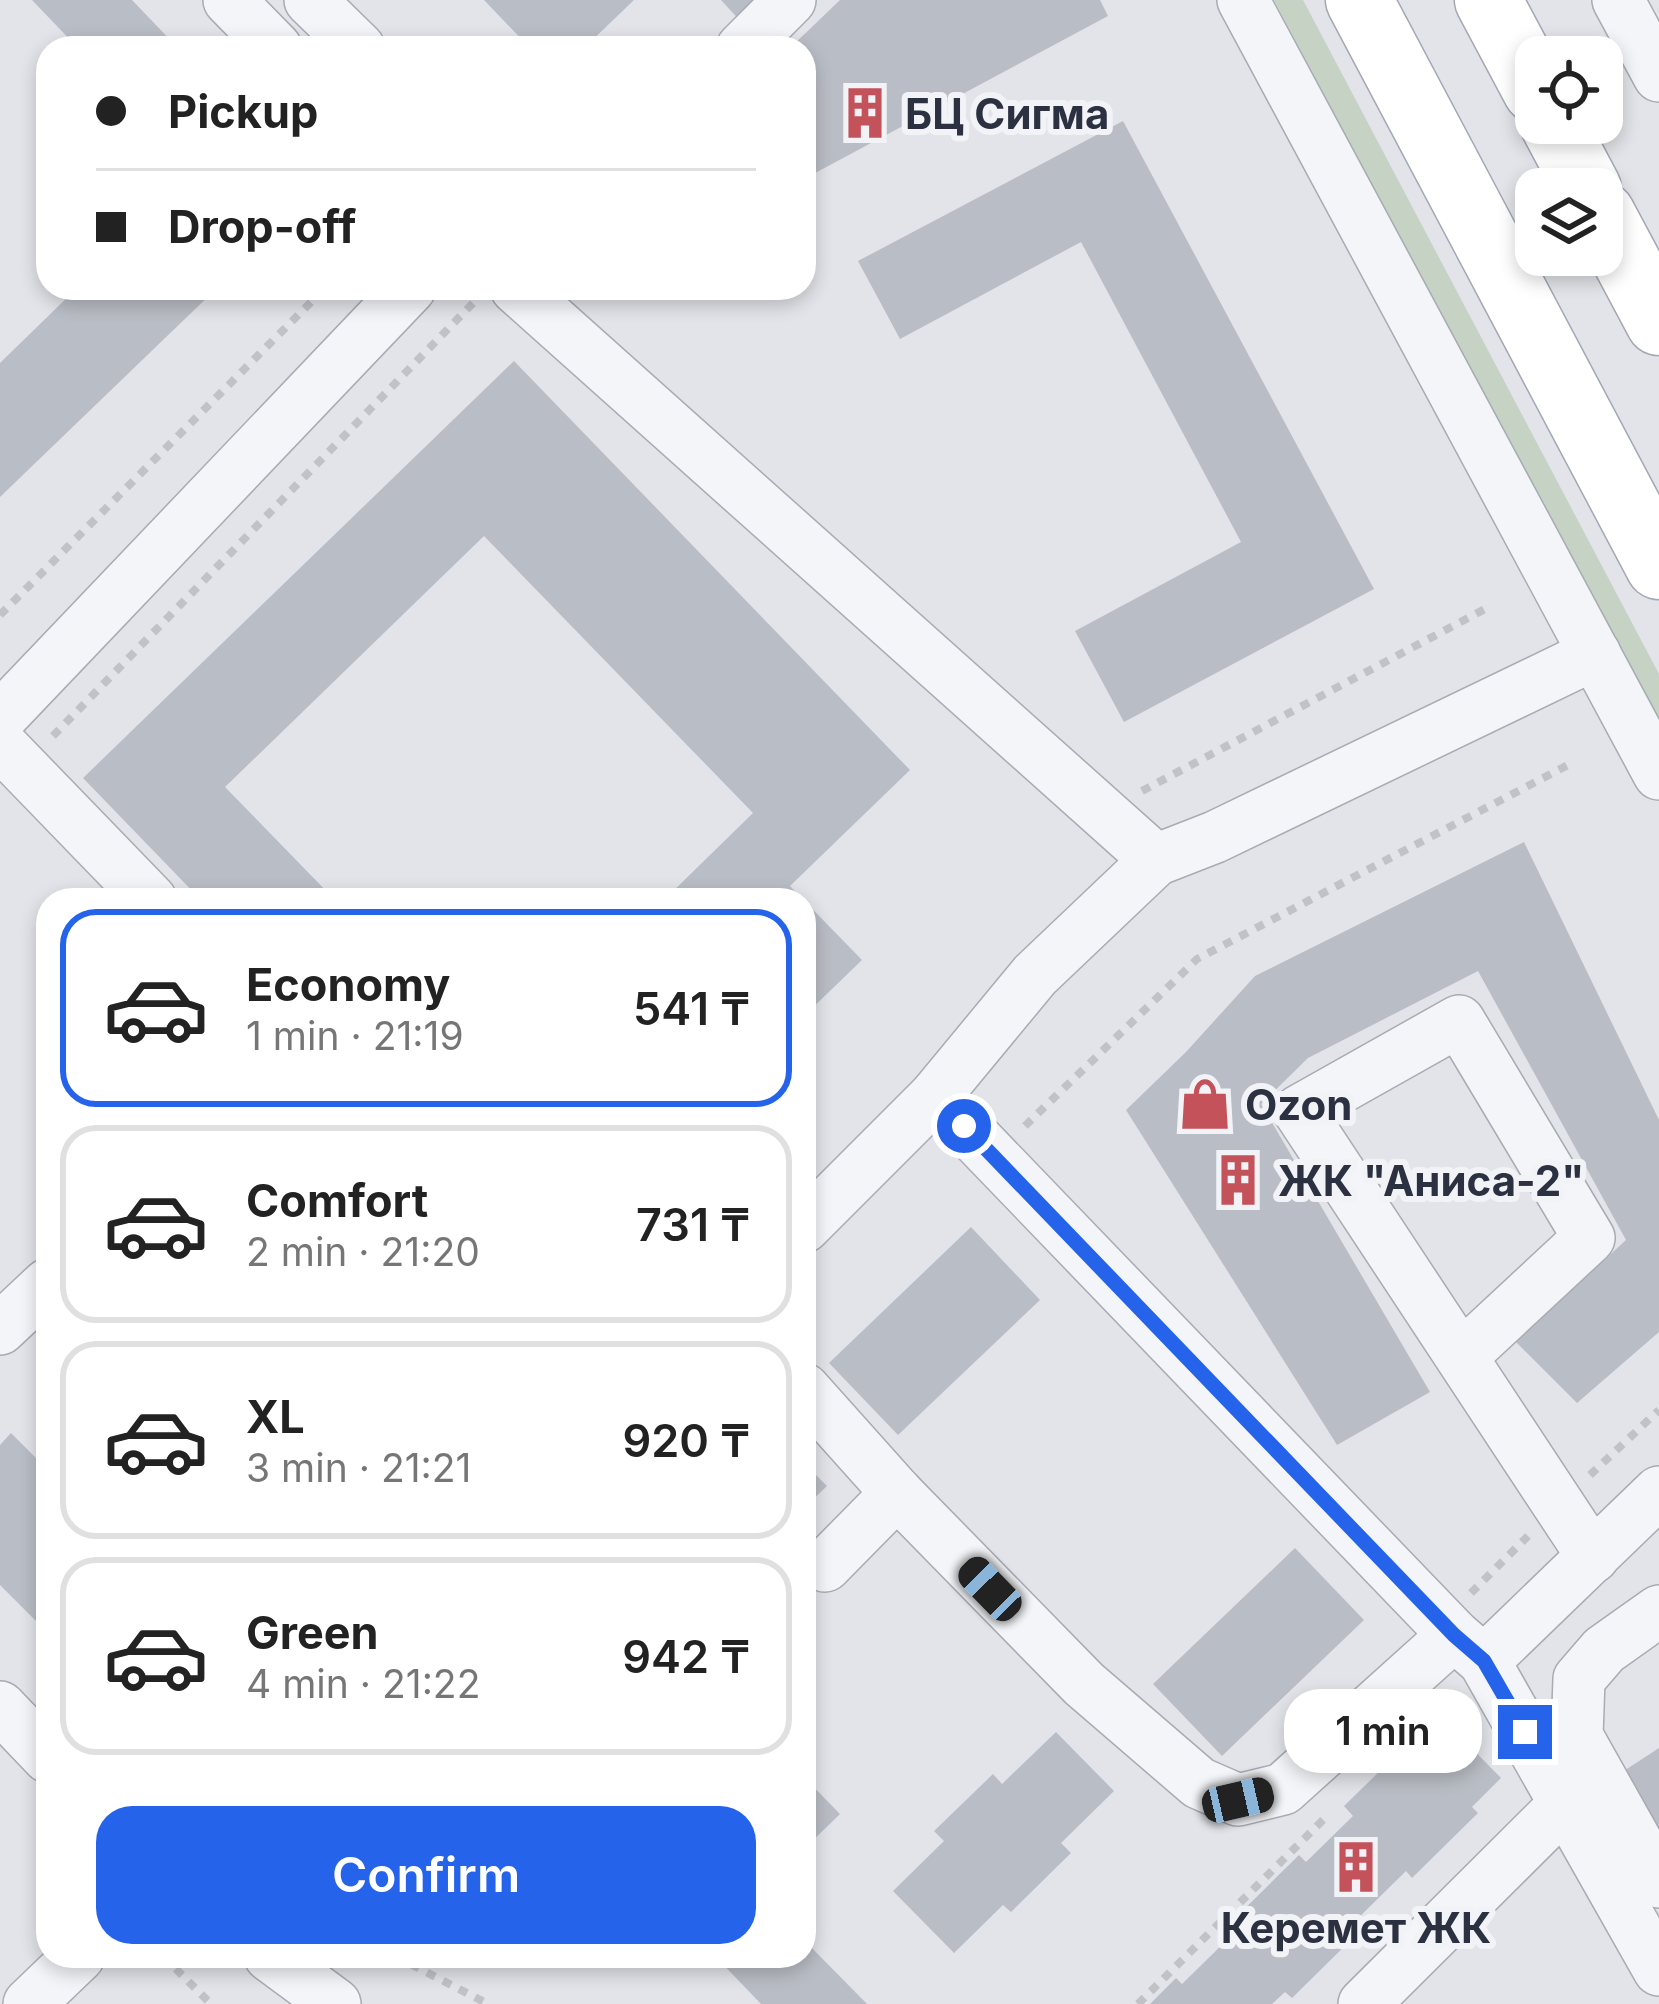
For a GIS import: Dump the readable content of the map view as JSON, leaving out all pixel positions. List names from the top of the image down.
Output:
{
  "places": {
    "building": ["БЦ Сигма", "ЖК \"Аниса-2\"", "Керемет ЖК"],
    "shop": ["Ozon"]
  },
  "page": {
    "banner": ["Pickup", "Drop-off"],
    "list": [
      {
        "name": "Economy",
        "note": "1 min · 21:19",
        "value": "541 ₸"
      },
      {
        "name": "Comfort",
        "note": "2 min · 21:20",
        "value": "731 ₸"
      },
      {
        "name": "XL",
        "note": "3 min · 21:21",
        "value": "920 ₸"
      },
      {
        "name": "Green",
        "note": "4 min · 21:22",
        "value": "942 ₸"
      }
    ],
    "bubble": "1 min",
    "buttons": "Confirm"
  }
}
